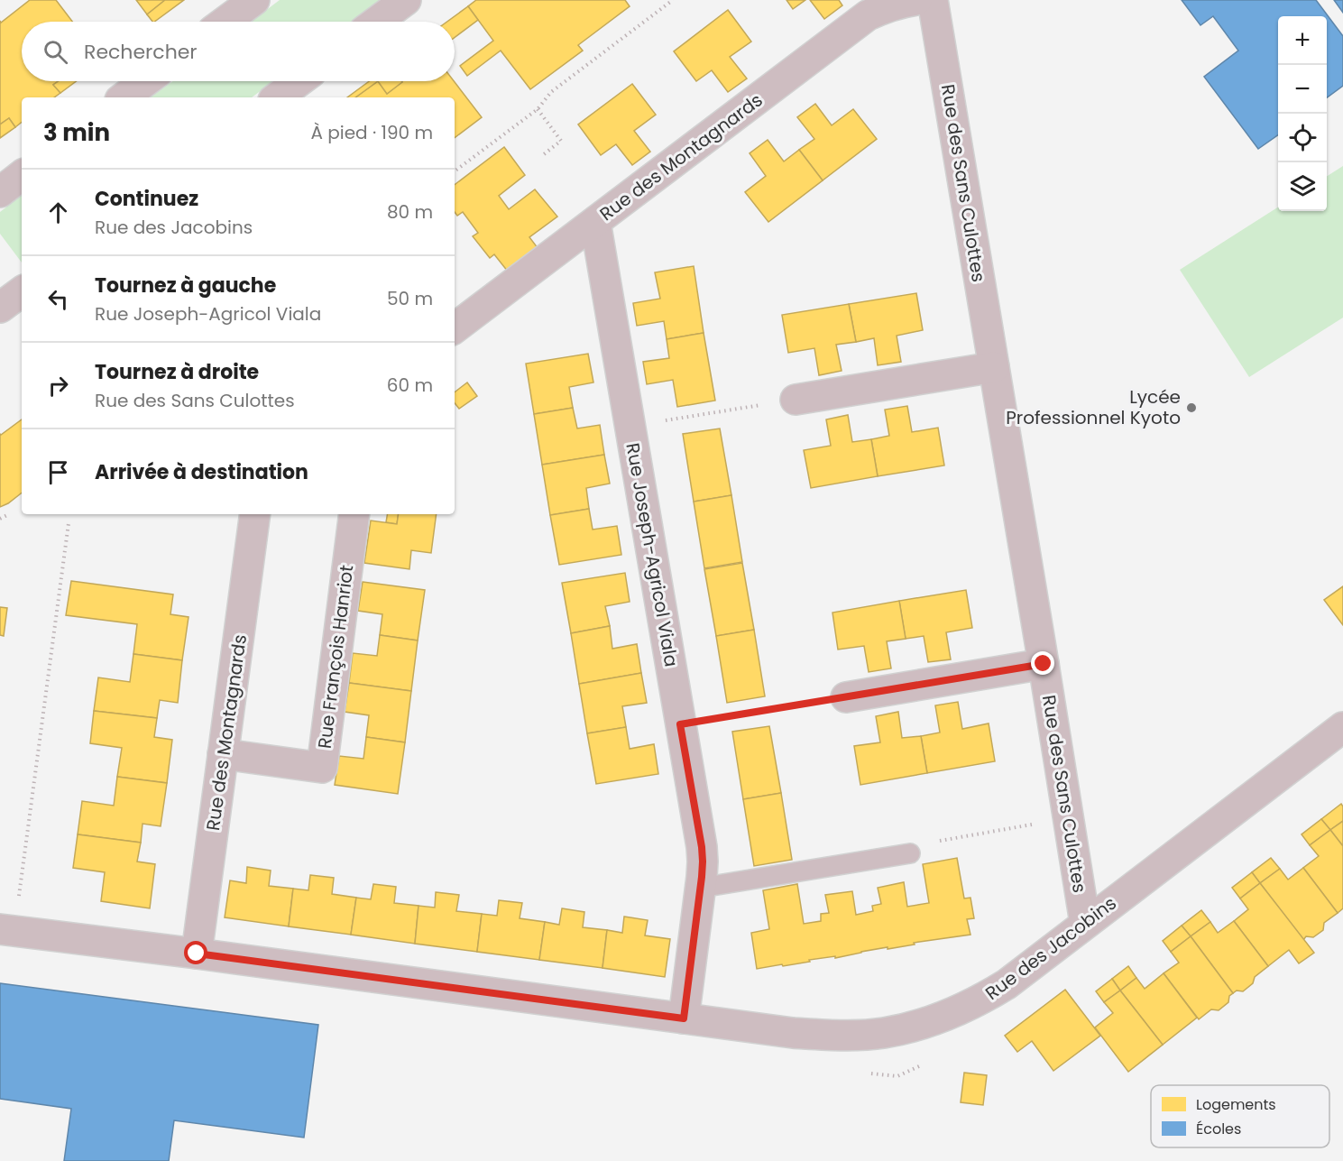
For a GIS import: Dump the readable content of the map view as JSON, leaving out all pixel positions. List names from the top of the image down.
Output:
{
  "streets": {
    "street": [
      "Rue des Montagnards",
      "Rue des Sans Culottes",
      "Rue Joseph-Agricol Viala",
      "Rue François Hanriot",
      "Rue des Jacobins"
    ]
  },
  "crossings": [
    ["Rue des Montagnards", "Rue Joseph-Agricol Viala"],
    ["Rue des Montagnards", "Rue François Hanriot"],
    ["Rue des Montagnards", "Rue des Jacobins"],
    ["Rue des Sans Culottes", "Rue des Jacobins"],
    ["Rue Joseph-Agricol Viala", "Rue des Jacobins"]
  ],
  "places": ["Lycée Professionnel Kyoto"],
  "legend": ["Logements", "Écoles"],
  "page": {
    "map_buttons": ["+", "−"],
    "search": "Rechercher",
    "heading": ["3 min", "À pied · 190 m"],
    "list": [
      ["Continuez", "Rue des Jacobins", "80 m"],
      ["Tournez à gauche", "Rue Joseph-Agricol Viala", "50 m"],
      ["Tournez à droite", "Rue des Sans Culottes", "60 m"],
      "Arrivée à destination"
    ]
  }
}
